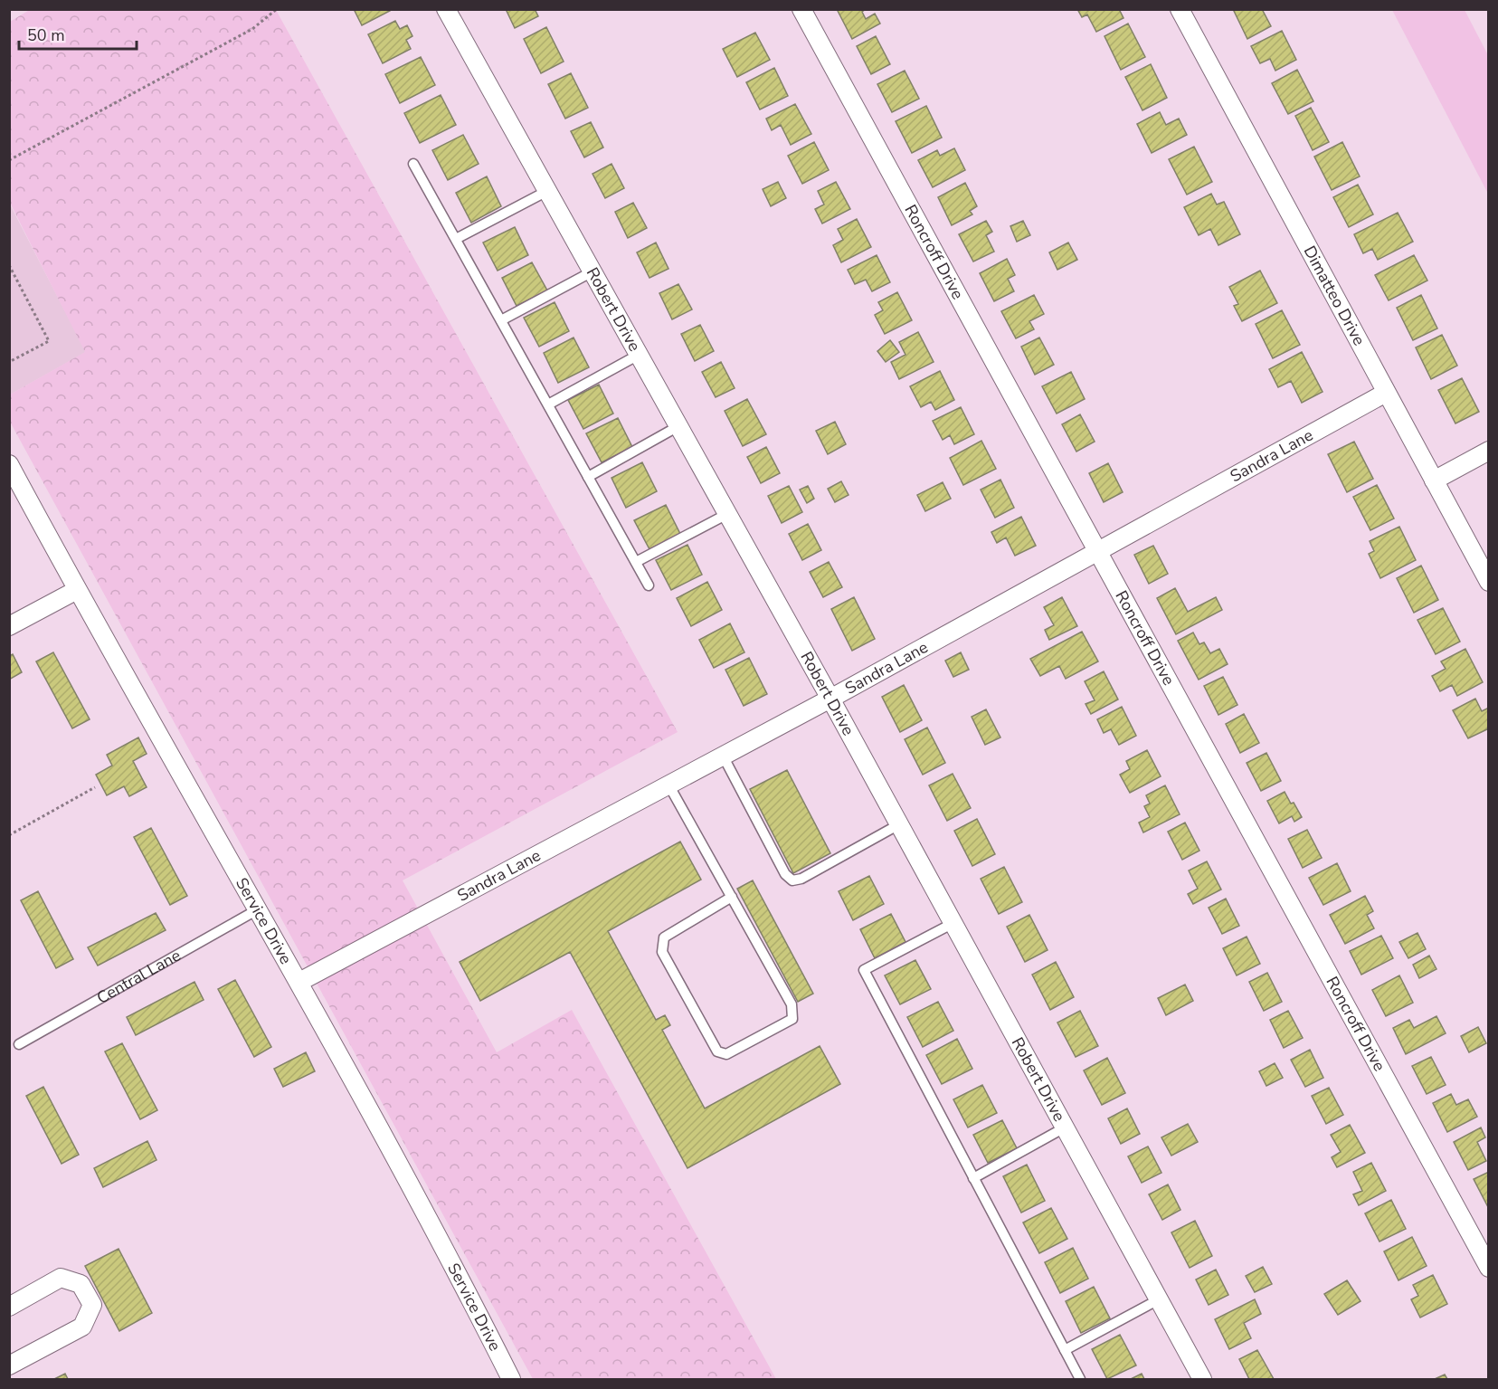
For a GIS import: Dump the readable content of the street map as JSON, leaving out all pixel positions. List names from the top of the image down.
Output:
{
  "streets": {
    "street": [
      "Roncroff Drive",
      "Dimatteo Drive",
      "Robert Drive",
      "Sandra Lane",
      "Service Drive"
    ],
    "lane": ["Central Lane"]
  },
  "crossings": [
    ["Roncroff Drive", "Sandra Lane"],
    ["Dimatteo Drive", "Sandra Lane"],
    ["Robert Drive", "Sandra Lane"],
    ["Sandra Lane", "Service Drive"],
    ["Service Drive", "Central Lane"]
  ],
  "scale_bar": "50 m"
}
